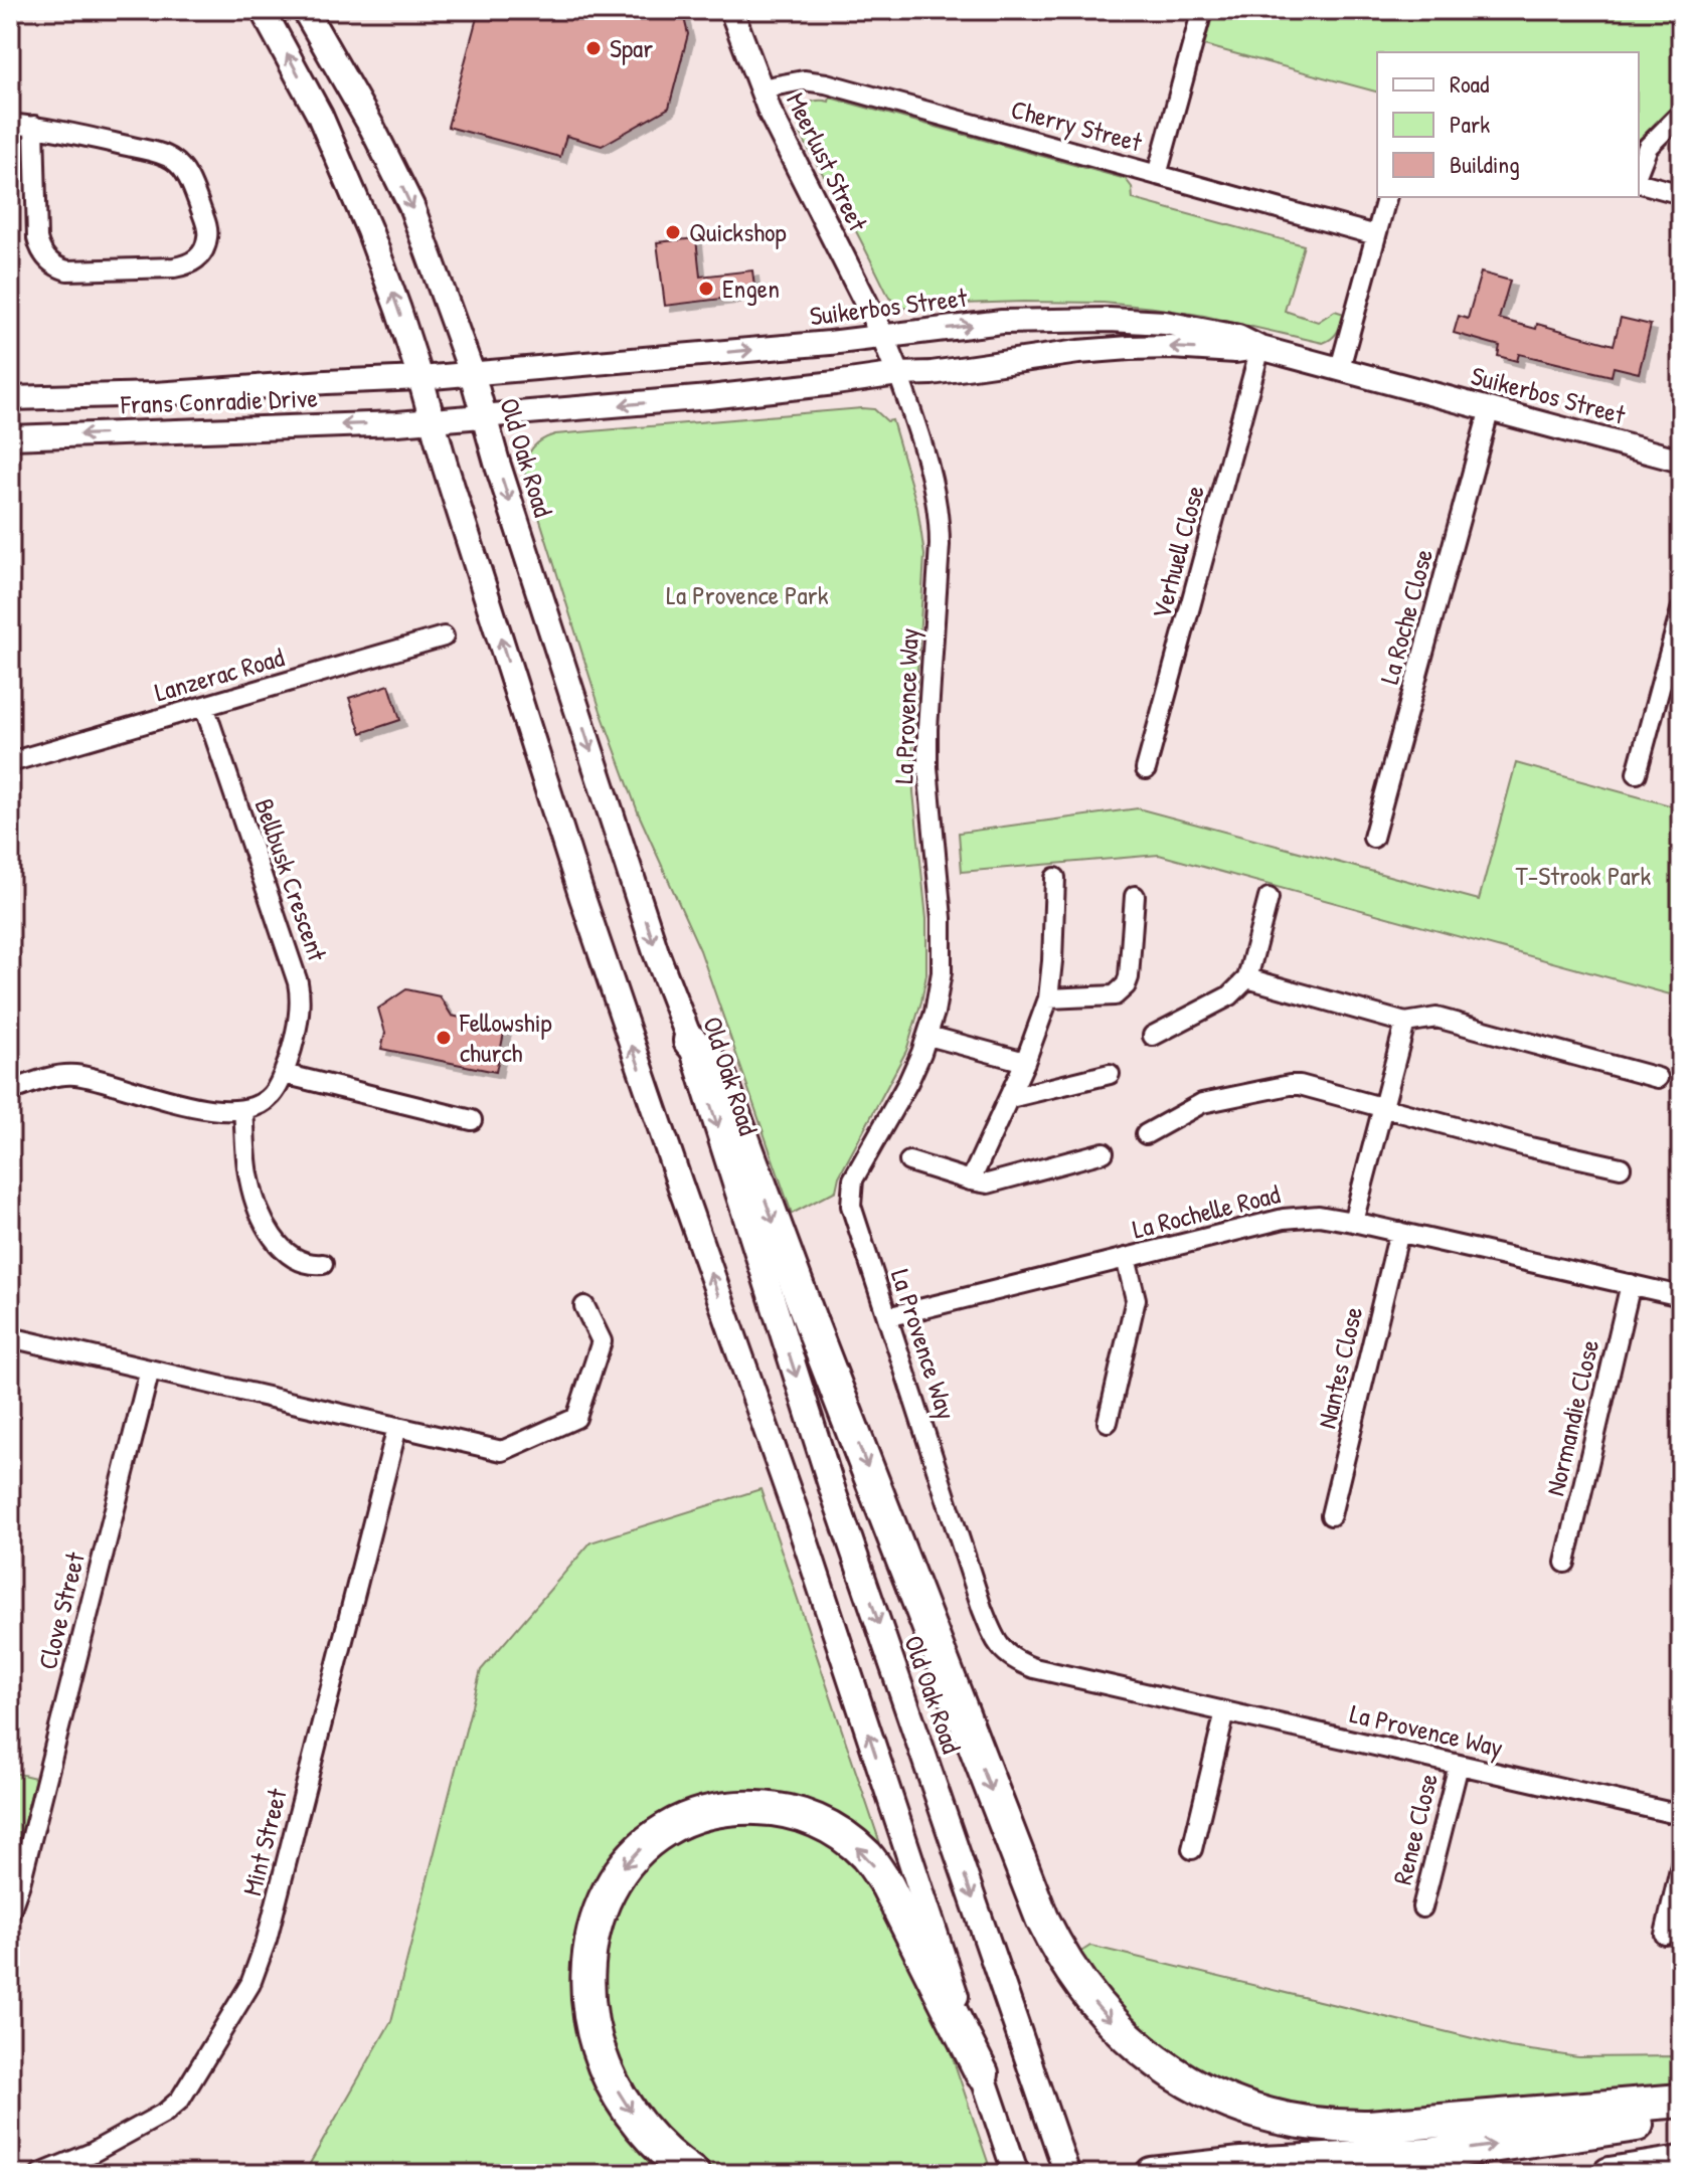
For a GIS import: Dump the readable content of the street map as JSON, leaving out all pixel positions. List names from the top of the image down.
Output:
{
  "streets": {
    "main road": ["Old Oak Road"],
    "street": [
      "Cherry Street",
      "Meerlust Street",
      "Suikerbos Street",
      "Frans Conradie Drive",
      "Verhuell Close",
      "La Roche Close",
      "Lanzerac Road",
      "La Provence Way",
      "Bellbusk Crescent",
      "La Rochelle Road",
      "Nantes Close",
      "Normandie Close",
      "Clove Street",
      "Renee Close",
      "Mint Street"
    ]
  },
  "crossings": [
    ["Cherry Street", "Meerlust Street"],
    ["Meerlust Street", "Suikerbos Street"],
    ["Meerlust Street", "La Provence Way"],
    ["Suikerbos Street", "Frans Conradie Drive"],
    ["Suikerbos Street", "Old Oak Road"],
    ["Suikerbos Street", "Verhuell Close"],
    ["Suikerbos Street", "La Roche Close"],
    ["Suikerbos Street", "La Provence Way"],
    ["Frans Conradie Drive", "Old Oak Road"],
    ["Lanzerac Road", "Bellbusk Crescent"],
    ["La Provence Way", "La Rochelle Road"],
    ["La Provence Way", "Renee Close"],
    ["La Rochelle Road", "Nantes Close"],
    ["La Rochelle Road", "Normandie Close"]
  ],
  "parks": ["La Provence Park", "T-Strook Park"],
  "places": [
    "Spar",
    "Quickshop",
    "Engen",
    "Fellowship church"
  ],
  "legend": ["Road", "Park", "Building"]
}
